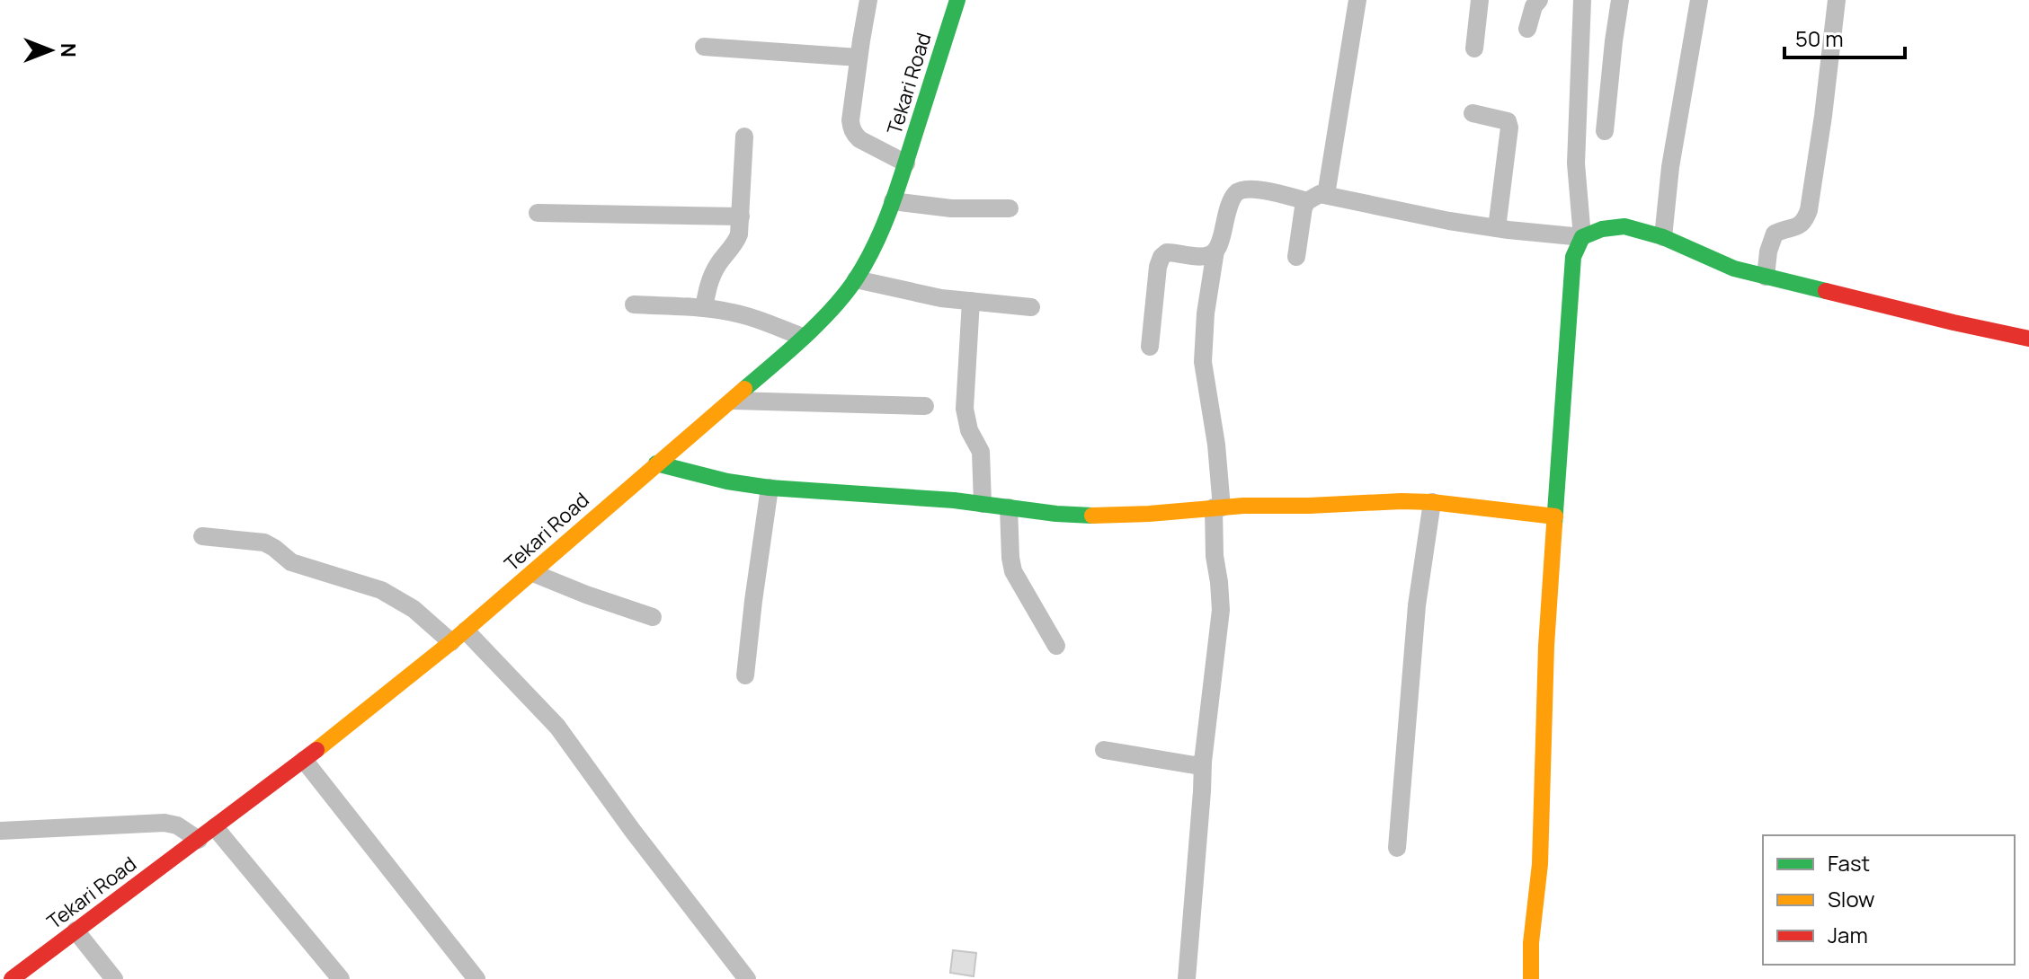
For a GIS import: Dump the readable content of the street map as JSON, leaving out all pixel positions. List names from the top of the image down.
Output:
{
  "streets": {
    "main road": ["Tekari Road"]
  },
  "legend": ["Fast", "Slow", "Jam"],
  "scale_bar": "50 m",
  "north": "right"
}
